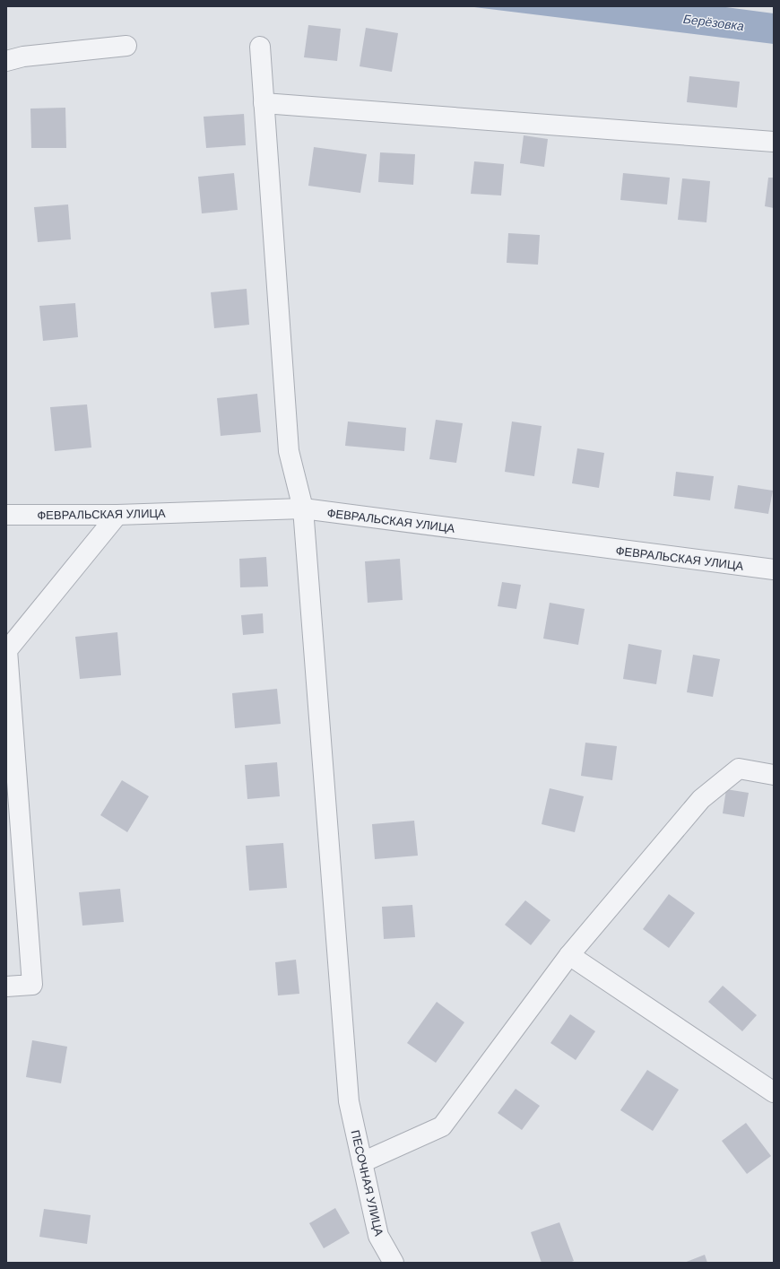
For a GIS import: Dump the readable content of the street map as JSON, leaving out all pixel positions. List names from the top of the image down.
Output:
{
  "streets": {
    "street": ["ФЕВРАЛЬСКАЯ УЛИЦА", "ПЕСОЧНАЯ УЛИЦА"]
  },
  "crossings": [
    ["ФЕВРАЛЬСКАЯ УЛИЦА", "ПЕСОЧНАЯ УЛИЦА"]
  ],
  "water": ["Берёзовка"]
}
